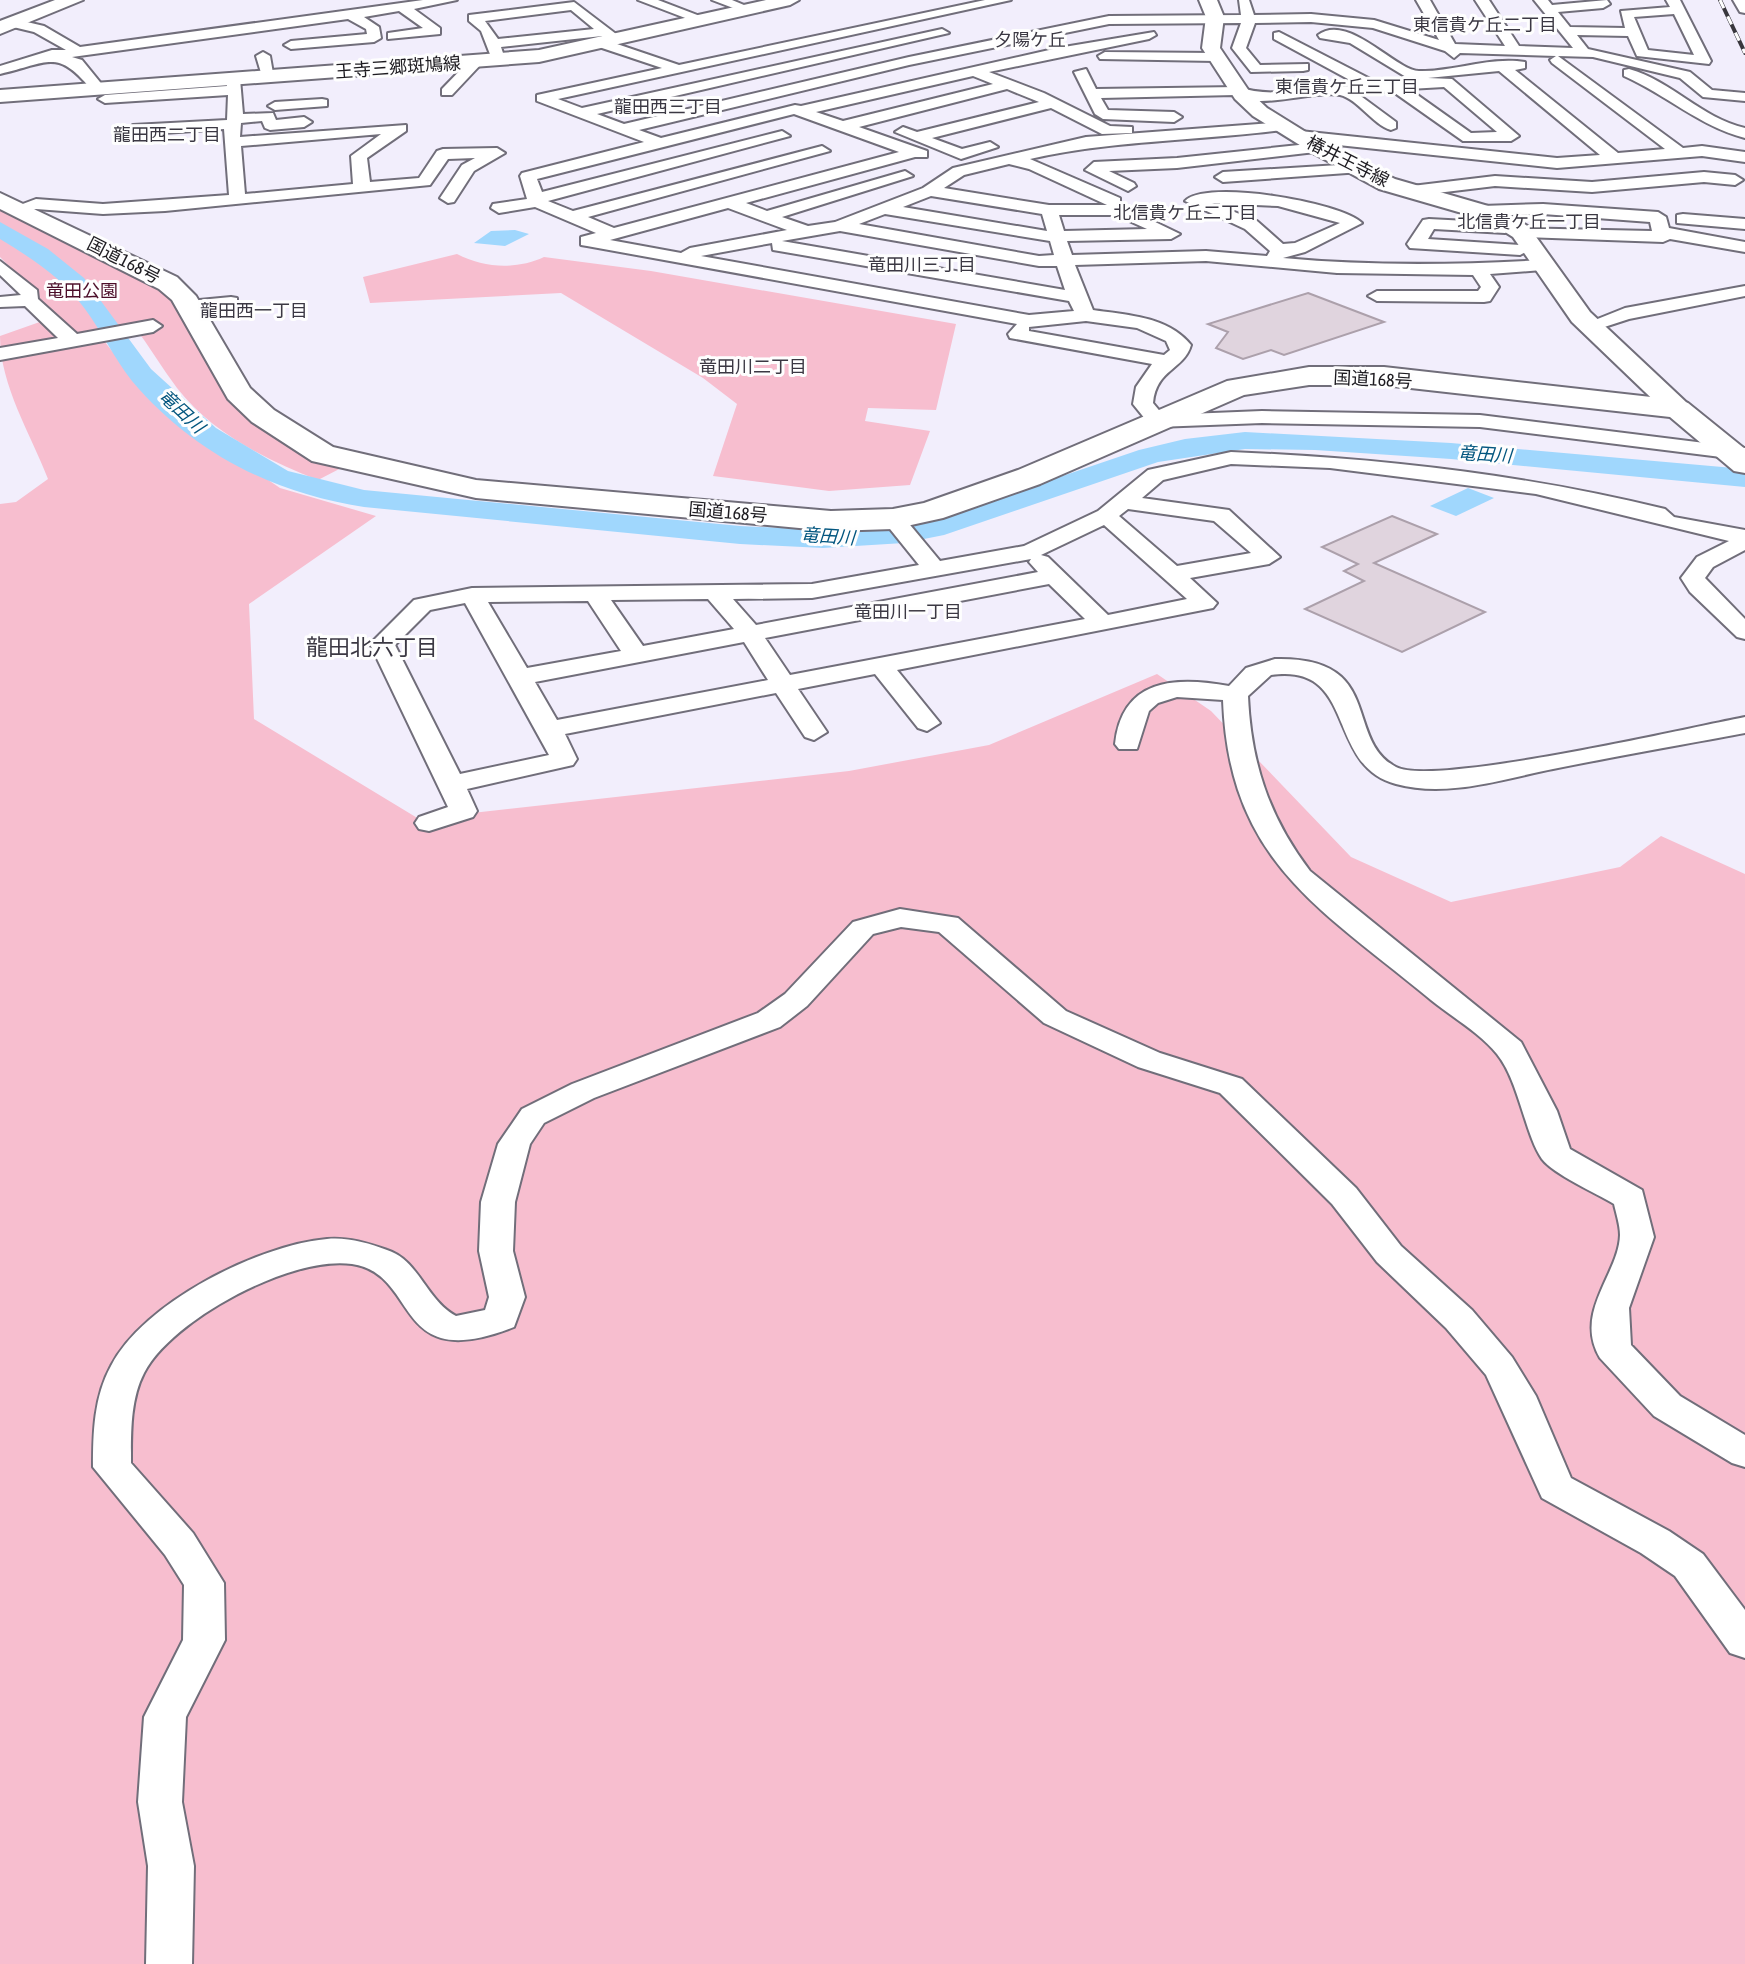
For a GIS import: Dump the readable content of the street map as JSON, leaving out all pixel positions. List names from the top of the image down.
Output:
{
  "streets": {
    "highway": ["国道168号"],
    "main road": ["王寺三郷斑鳩線", "椿井王寺線"]
  },
  "crossings": [
    ["椿井王寺線", "国道168号"]
  ],
  "districts": [
    "東信貴ケ丘二丁目",
    "夕陽ケ丘",
    "東信貴ケ丘三丁目",
    "龍田西三丁目",
    "龍田西二丁目",
    "北信貴ケ丘二丁目",
    "北信貴ケ丘一丁目",
    "竜田川三丁目",
    "龍田西一丁目",
    "竜田川二丁目",
    "竜田川一丁目",
    "龍田北六丁目"
  ],
  "water": ["竜田川"],
  "parks": ["竜田公園"]
}
